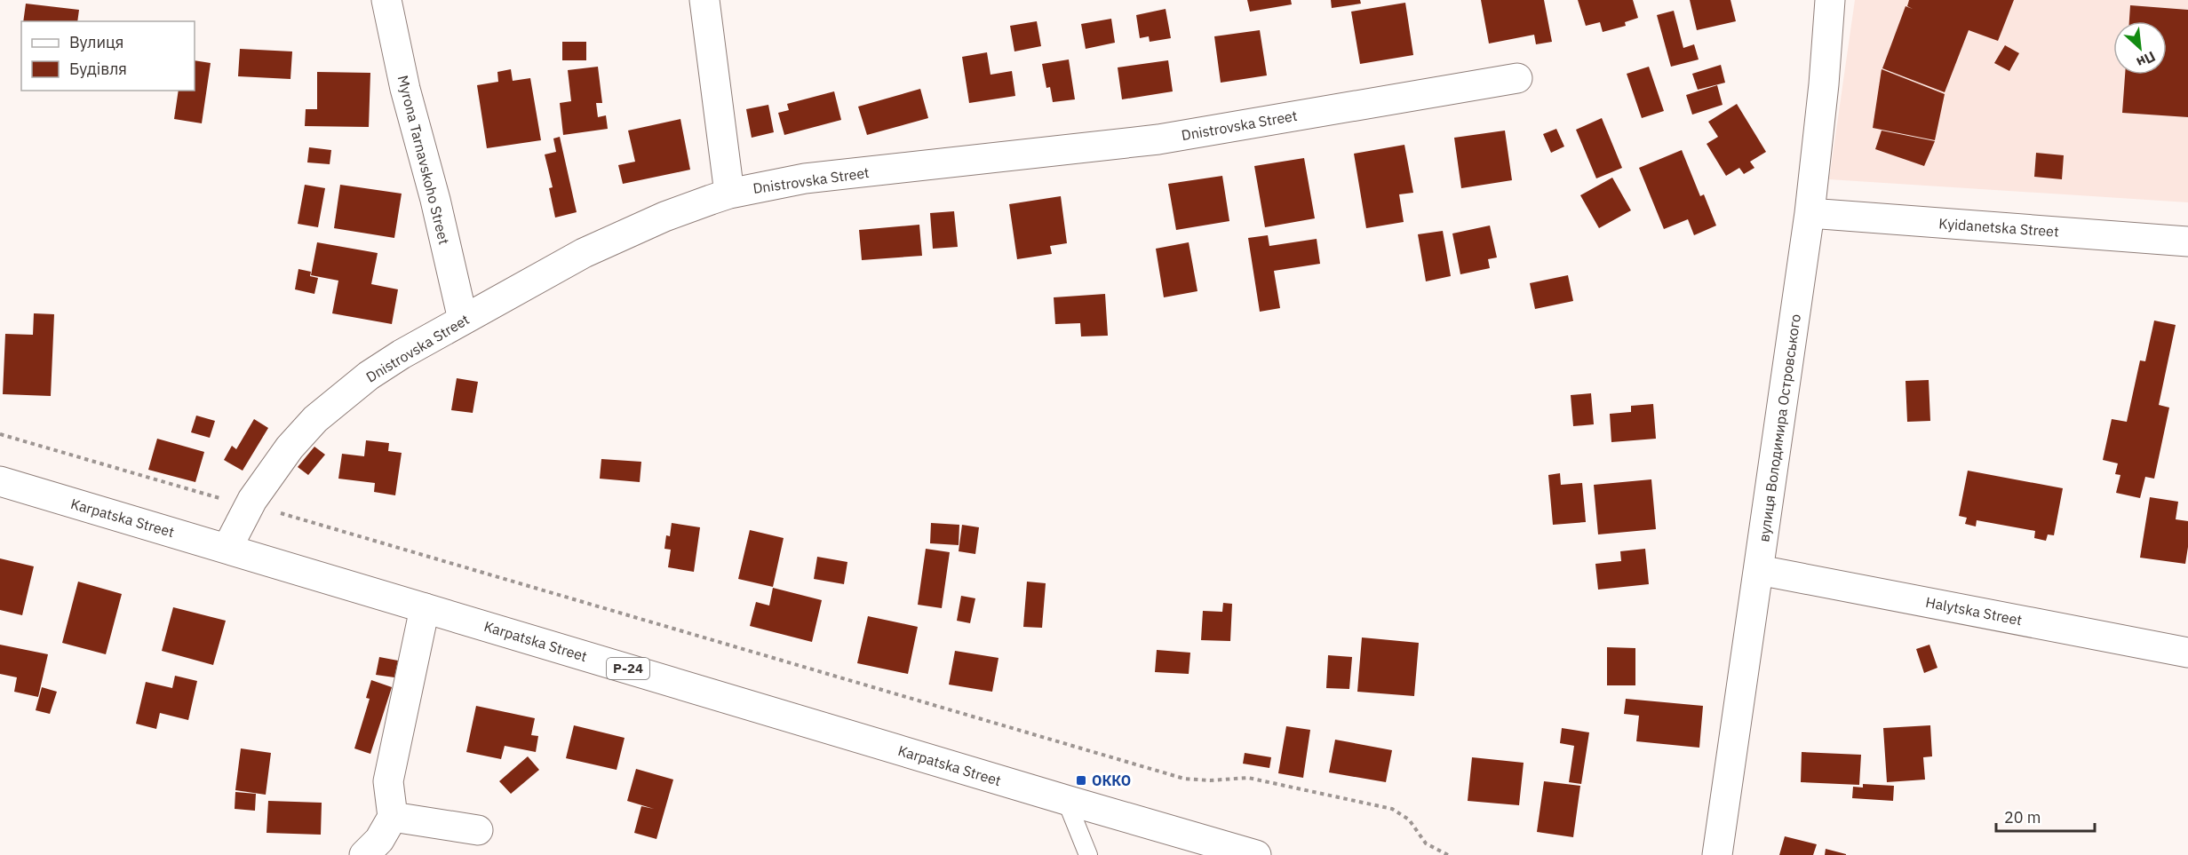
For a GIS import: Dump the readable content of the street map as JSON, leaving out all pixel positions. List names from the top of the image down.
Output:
{
  "streets": {
    "street": [
      "Dnistrovska Street",
      "Myrona Tarnavskoho Street",
      "Kyidanetska Street",
      "вулиця Володимира Островського",
      "Karpatska Street",
      "Halytska Street",
      "Р-24"
    ]
  },
  "crossings": [
    ["Dnistrovska Street", "Myrona Tarnavskoho Street"],
    ["Dnistrovska Street", "Karpatska Street"],
    ["Kyidanetska Street", "вулиця Володимира Островського"],
    ["вулиця Володимира Островського", "Halytska Street"]
  ],
  "places": {
    "transit": ["ОККО"]
  },
  "legend": ["Вулиця", "Будівля"],
  "scale_bar": "20 m",
  "north": "bottom right"
}
